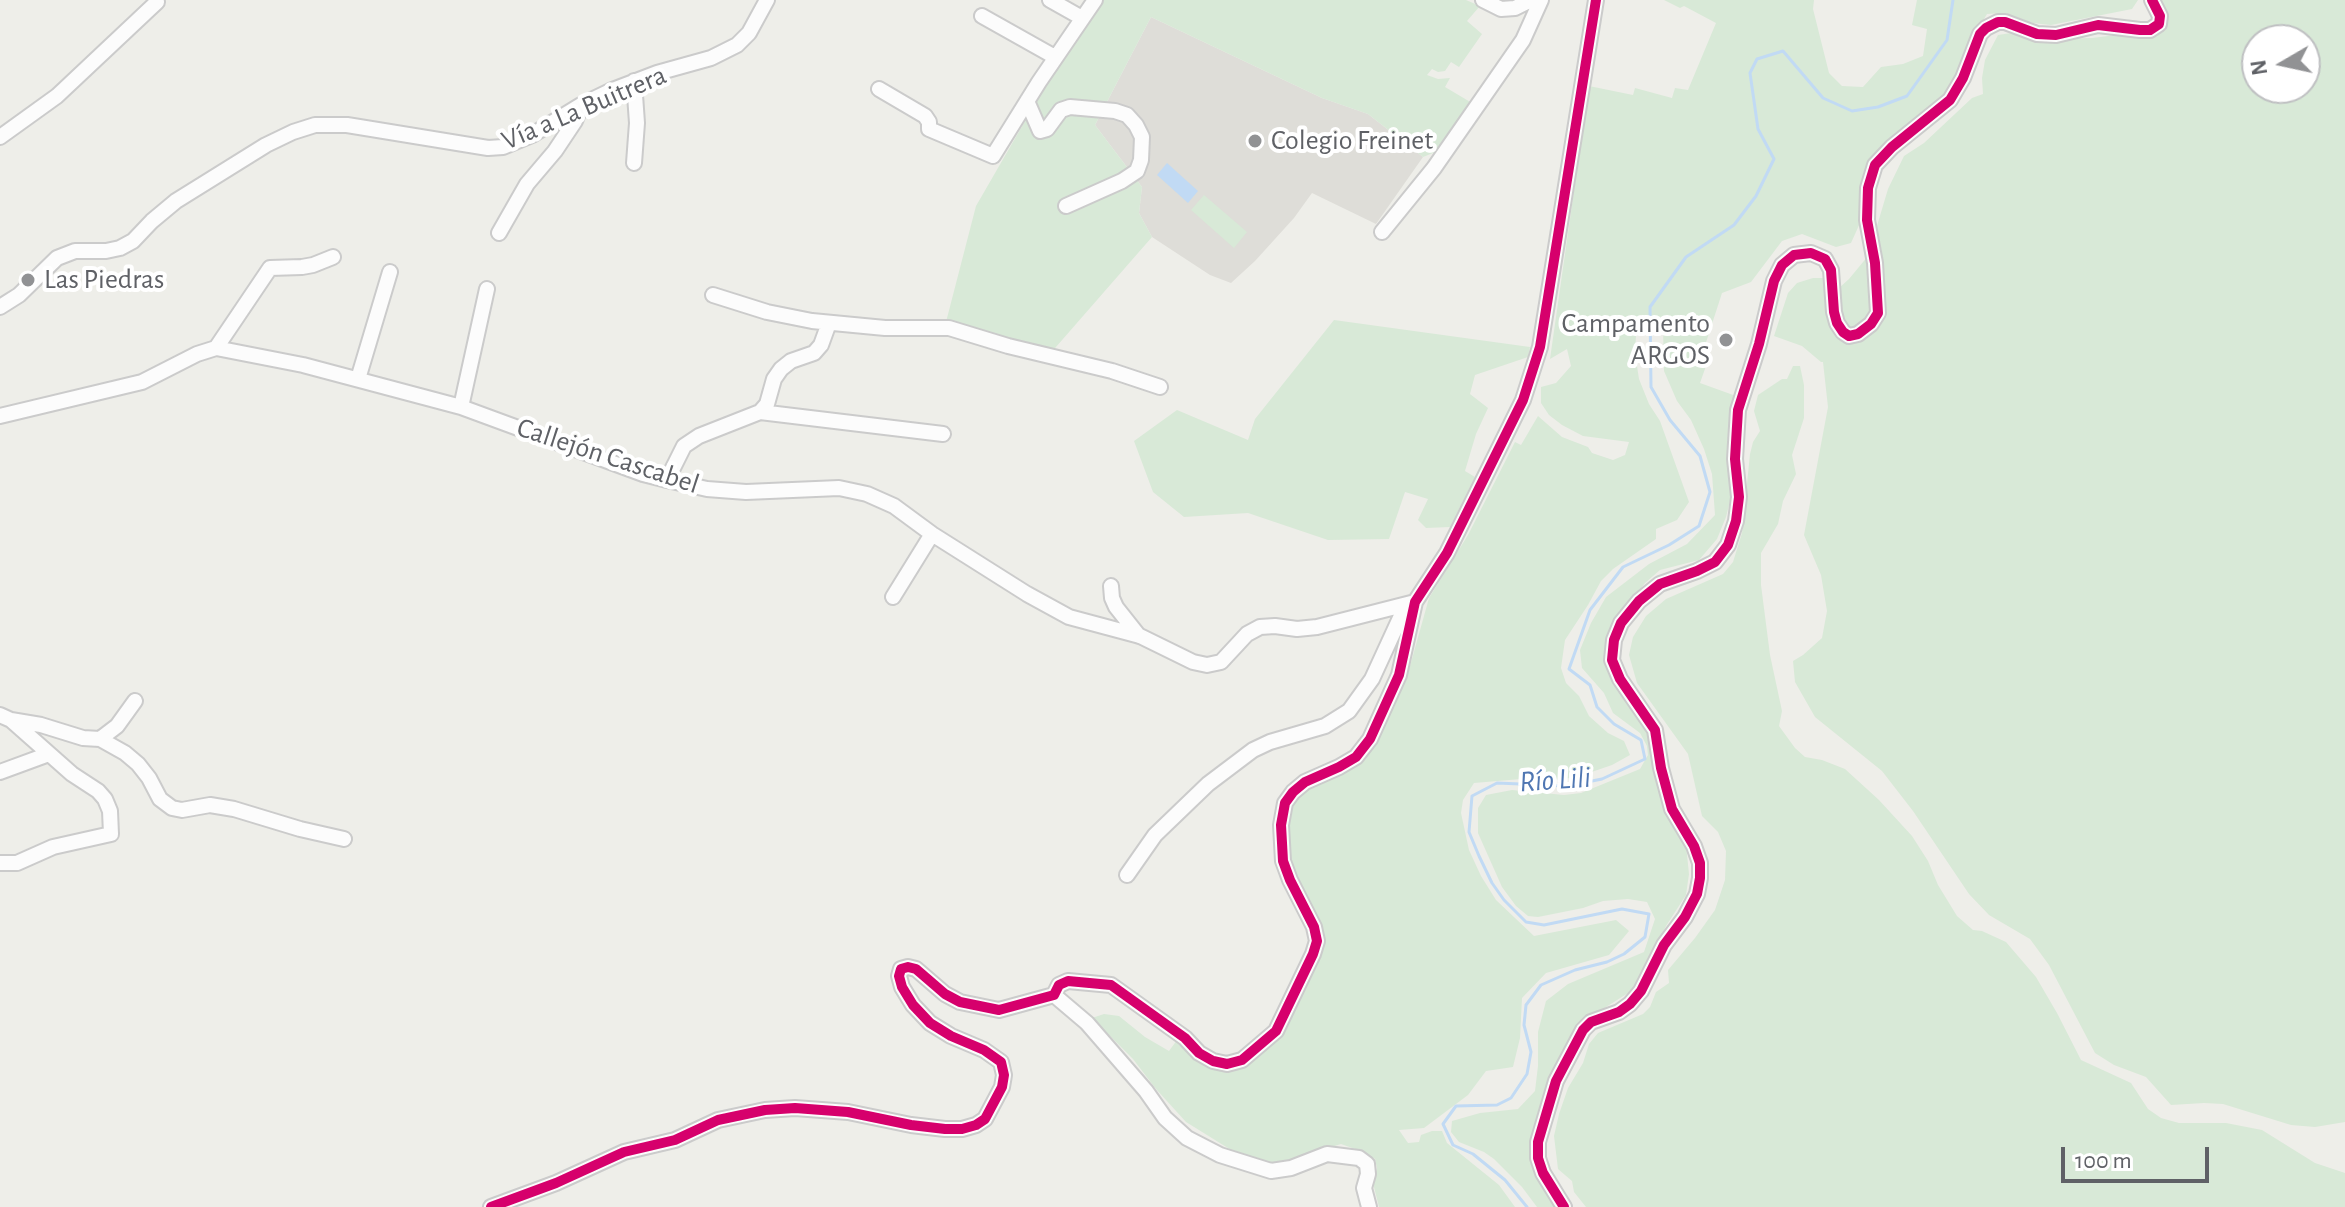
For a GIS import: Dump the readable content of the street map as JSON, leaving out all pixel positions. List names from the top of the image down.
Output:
{
  "streets": {
    "street": ["Vía a La Buitrera", "Callejón Cascabel"]
  },
  "water": ["Río Lili"],
  "places": ["Colegio Freinet", "Las Piedras", "Campamento ARGOS"],
  "scale_bar": "100 m",
  "north": "left"
}
